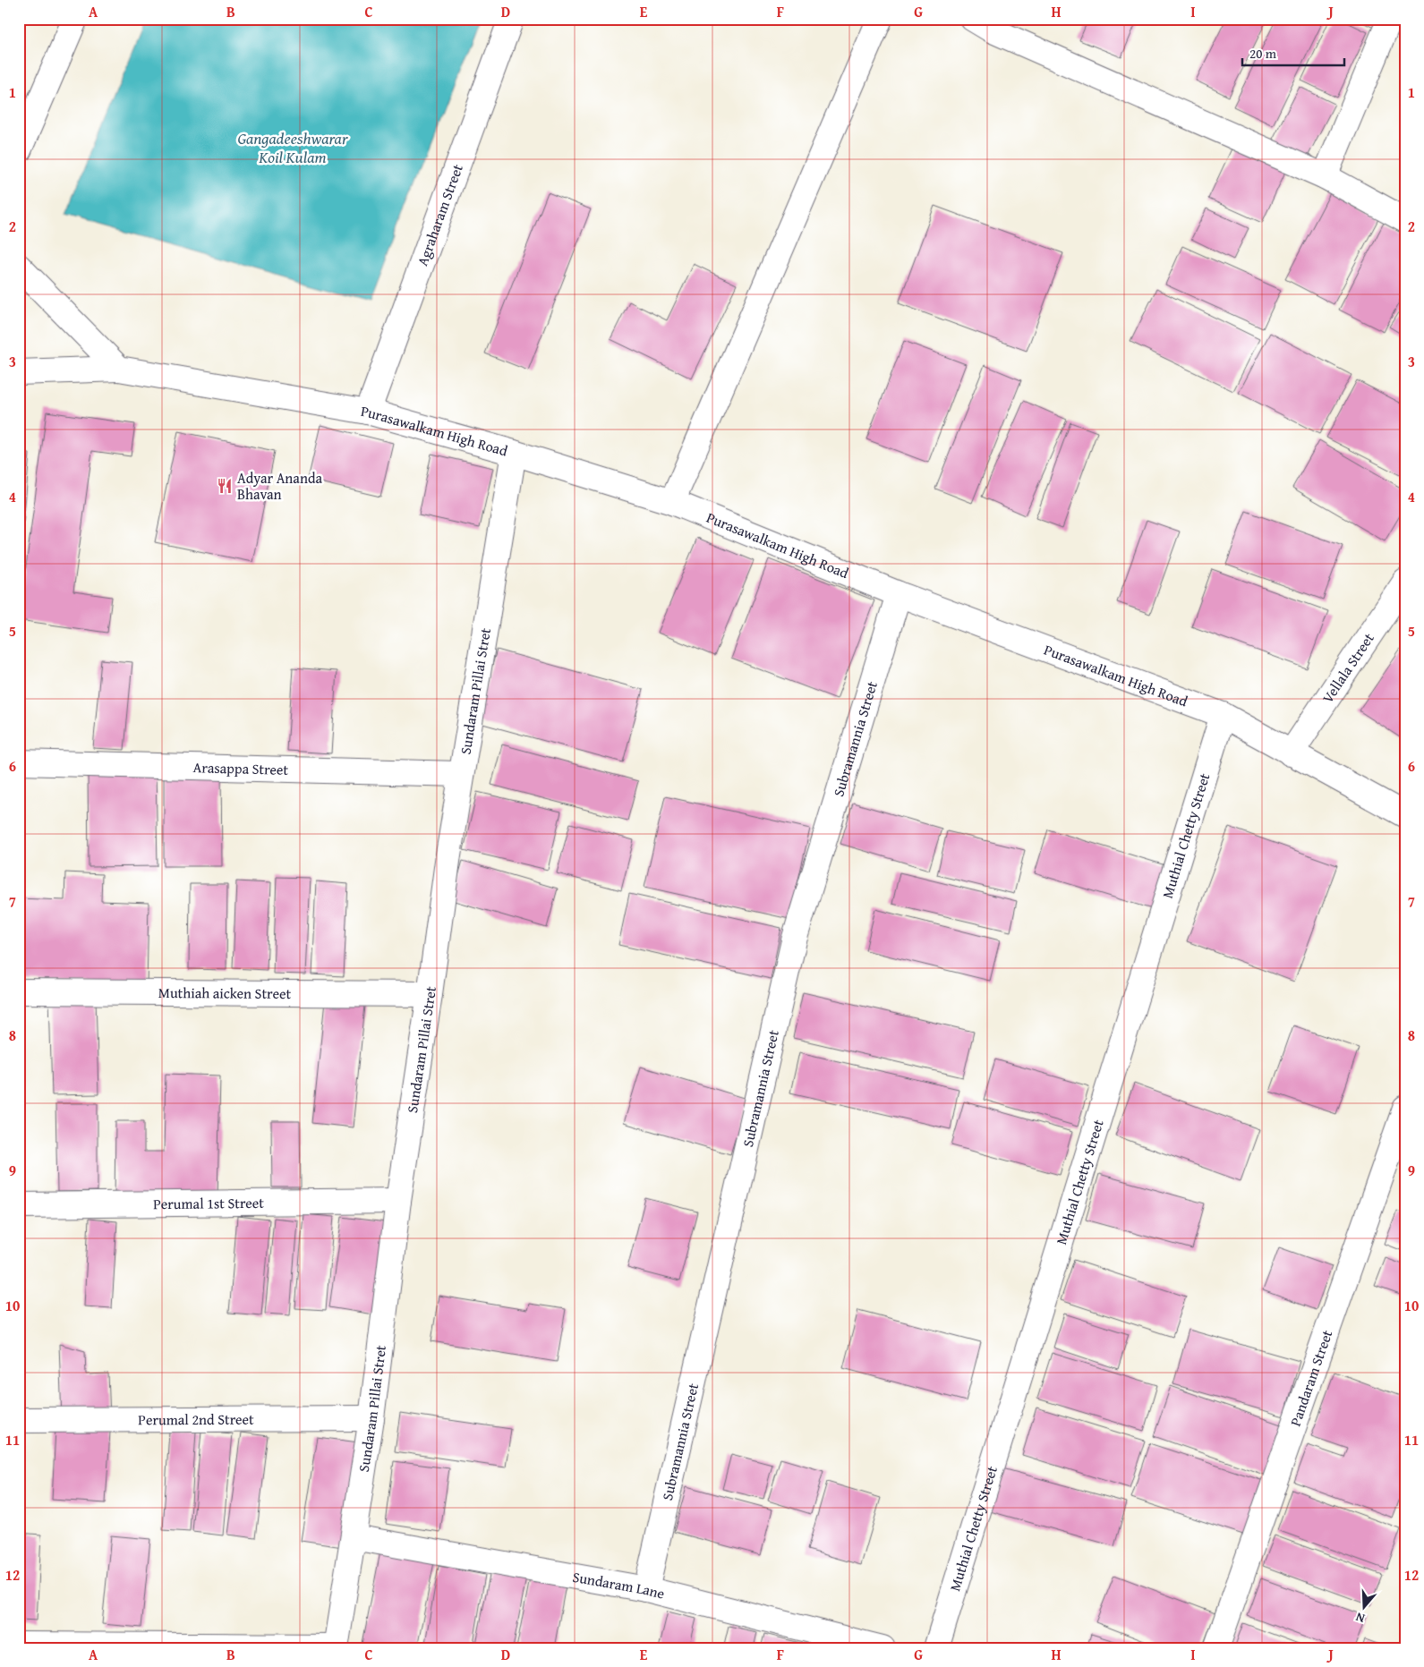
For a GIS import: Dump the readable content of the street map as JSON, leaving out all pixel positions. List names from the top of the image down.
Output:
{
  "streets": {
    "street": [
      "Agraharam Street",
      "Purasawalkam High Road",
      "Vellala Street",
      "Sundaram Pillai Stret",
      "Subramannia Street",
      "Arasappa Street",
      "Muthial Chetty Street",
      "Muthiah aicken Street",
      "Perumal 1st Street",
      "Pandaram Street",
      "Perumal 2nd Street",
      "Sundaram Lane"
    ]
  },
  "crossings": [
    ["Agraharam Street", "Purasawalkam High Road"],
    ["Purasawalkam High Road", "Vellala Street"],
    ["Purasawalkam High Road", "Sundaram Pillai Stret"],
    ["Purasawalkam High Road", "Subramannia Street"],
    ["Purasawalkam High Road", "Muthial Chetty Street"],
    ["Sundaram Pillai Stret", "Arasappa Street"],
    ["Sundaram Pillai Stret", "Muthiah aicken Street"],
    ["Sundaram Pillai Stret", "Perumal 1st Street"],
    ["Sundaram Pillai Stret", "Perumal 2nd Street"],
    ["Sundaram Pillai Stret", "Sundaram Lane"],
    ["Subramannia Street", "Sundaram Lane"]
  ],
  "water": ["Gangadeeshwarar Koil Kulam"],
  "places": {
    "restaurant": ["Adyar Ananda Bhavan"]
  },
  "scale_bar": "20 m",
  "north": "bottom",
  "grid": {
    "columns": [
      "A",
      "B",
      "C",
      "D",
      "E",
      "F",
      "G",
      "H",
      "I",
      "J"
    ],
    "rows": [
      "1",
      "2",
      "3",
      "4",
      "5",
      "6",
      "7",
      "8",
      "9",
      "10",
      "11",
      "12"
    ]
  }
}
